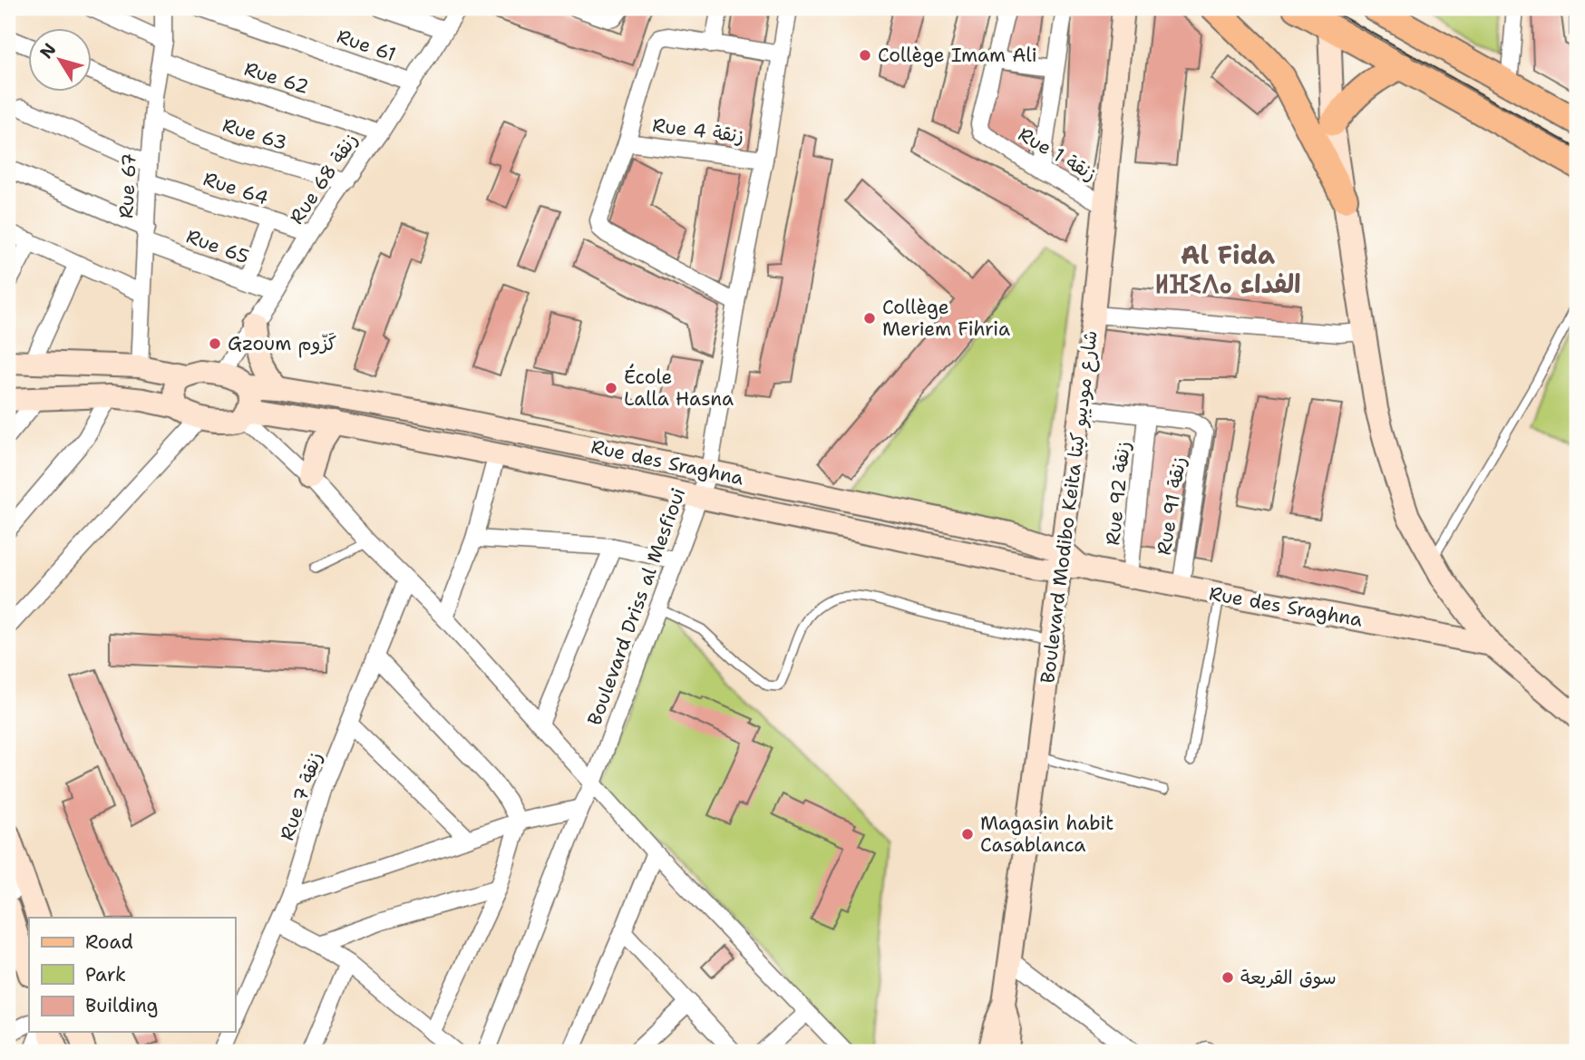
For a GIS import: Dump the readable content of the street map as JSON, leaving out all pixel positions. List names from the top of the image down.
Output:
{
  "streets": {
    "street": [
      "Rue 61",
      "Rue 62",
      "Rue 4 زنقة",
      "Rue 63",
      "Rue 1 زنقة",
      "Rue 68 زنقة",
      "Rue 67",
      "Rue 64",
      "Rue 65",
      "Rue des Sraghna",
      "Rue 92 زنقة",
      "Rue 91 زنقة",
      "Boulevard Modibo Keita شارع موديبو كيتا",
      "Boulevard Driss al Mesfioui",
      "Rue 7 زنقة"
    ]
  },
  "crossings": [
    ["Rue 61", "Rue 68 زنقة"],
    ["Rue 62", "Rue 68 زنقة"],
    ["Rue 62", "Rue 67"],
    ["Rue 4 زنقة", "Boulevard Driss al Mesfioui"],
    ["Rue 63", "Rue 68 زنقة"],
    ["Rue 63", "Rue 67"],
    ["Rue 1 زنقة", "Boulevard Modibo Keita شارع موديبو كيتا"],
    ["Rue 68 زنقة", "Rue 64"],
    ["Rue 68 زنقة", "Rue 65"],
    ["Rue 68 زنقة", "Rue des Sraghna"],
    ["Rue 67", "Rue 64"],
    ["Rue 67", "Rue 65"],
    ["Rue des Sraghna", "Rue 92 زنقة"],
    ["Rue des Sraghna", "Rue 91 زنقة"],
    ["Rue des Sraghna", "Boulevard Modibo Keita شارع موديبو كيتا"],
    ["Rue des Sraghna", "Boulevard Driss al Mesfioui"],
    ["Rue 92 زنقة", "Rue 91 زنقة"]
  ],
  "districts": ["Al Fida ⵍⴼⵉⴷⴰ الفداء"],
  "places": [
    "Collège Imam Ali",
    "Collège Meriem Fihria",
    "Gzoum كَزّوم",
    "École Lalla Hasna",
    "Magasin habit Casablanca",
    "سوق القريعة"
  ],
  "legend": ["Road", "Park", "Building"],
  "north": "top left"
}
